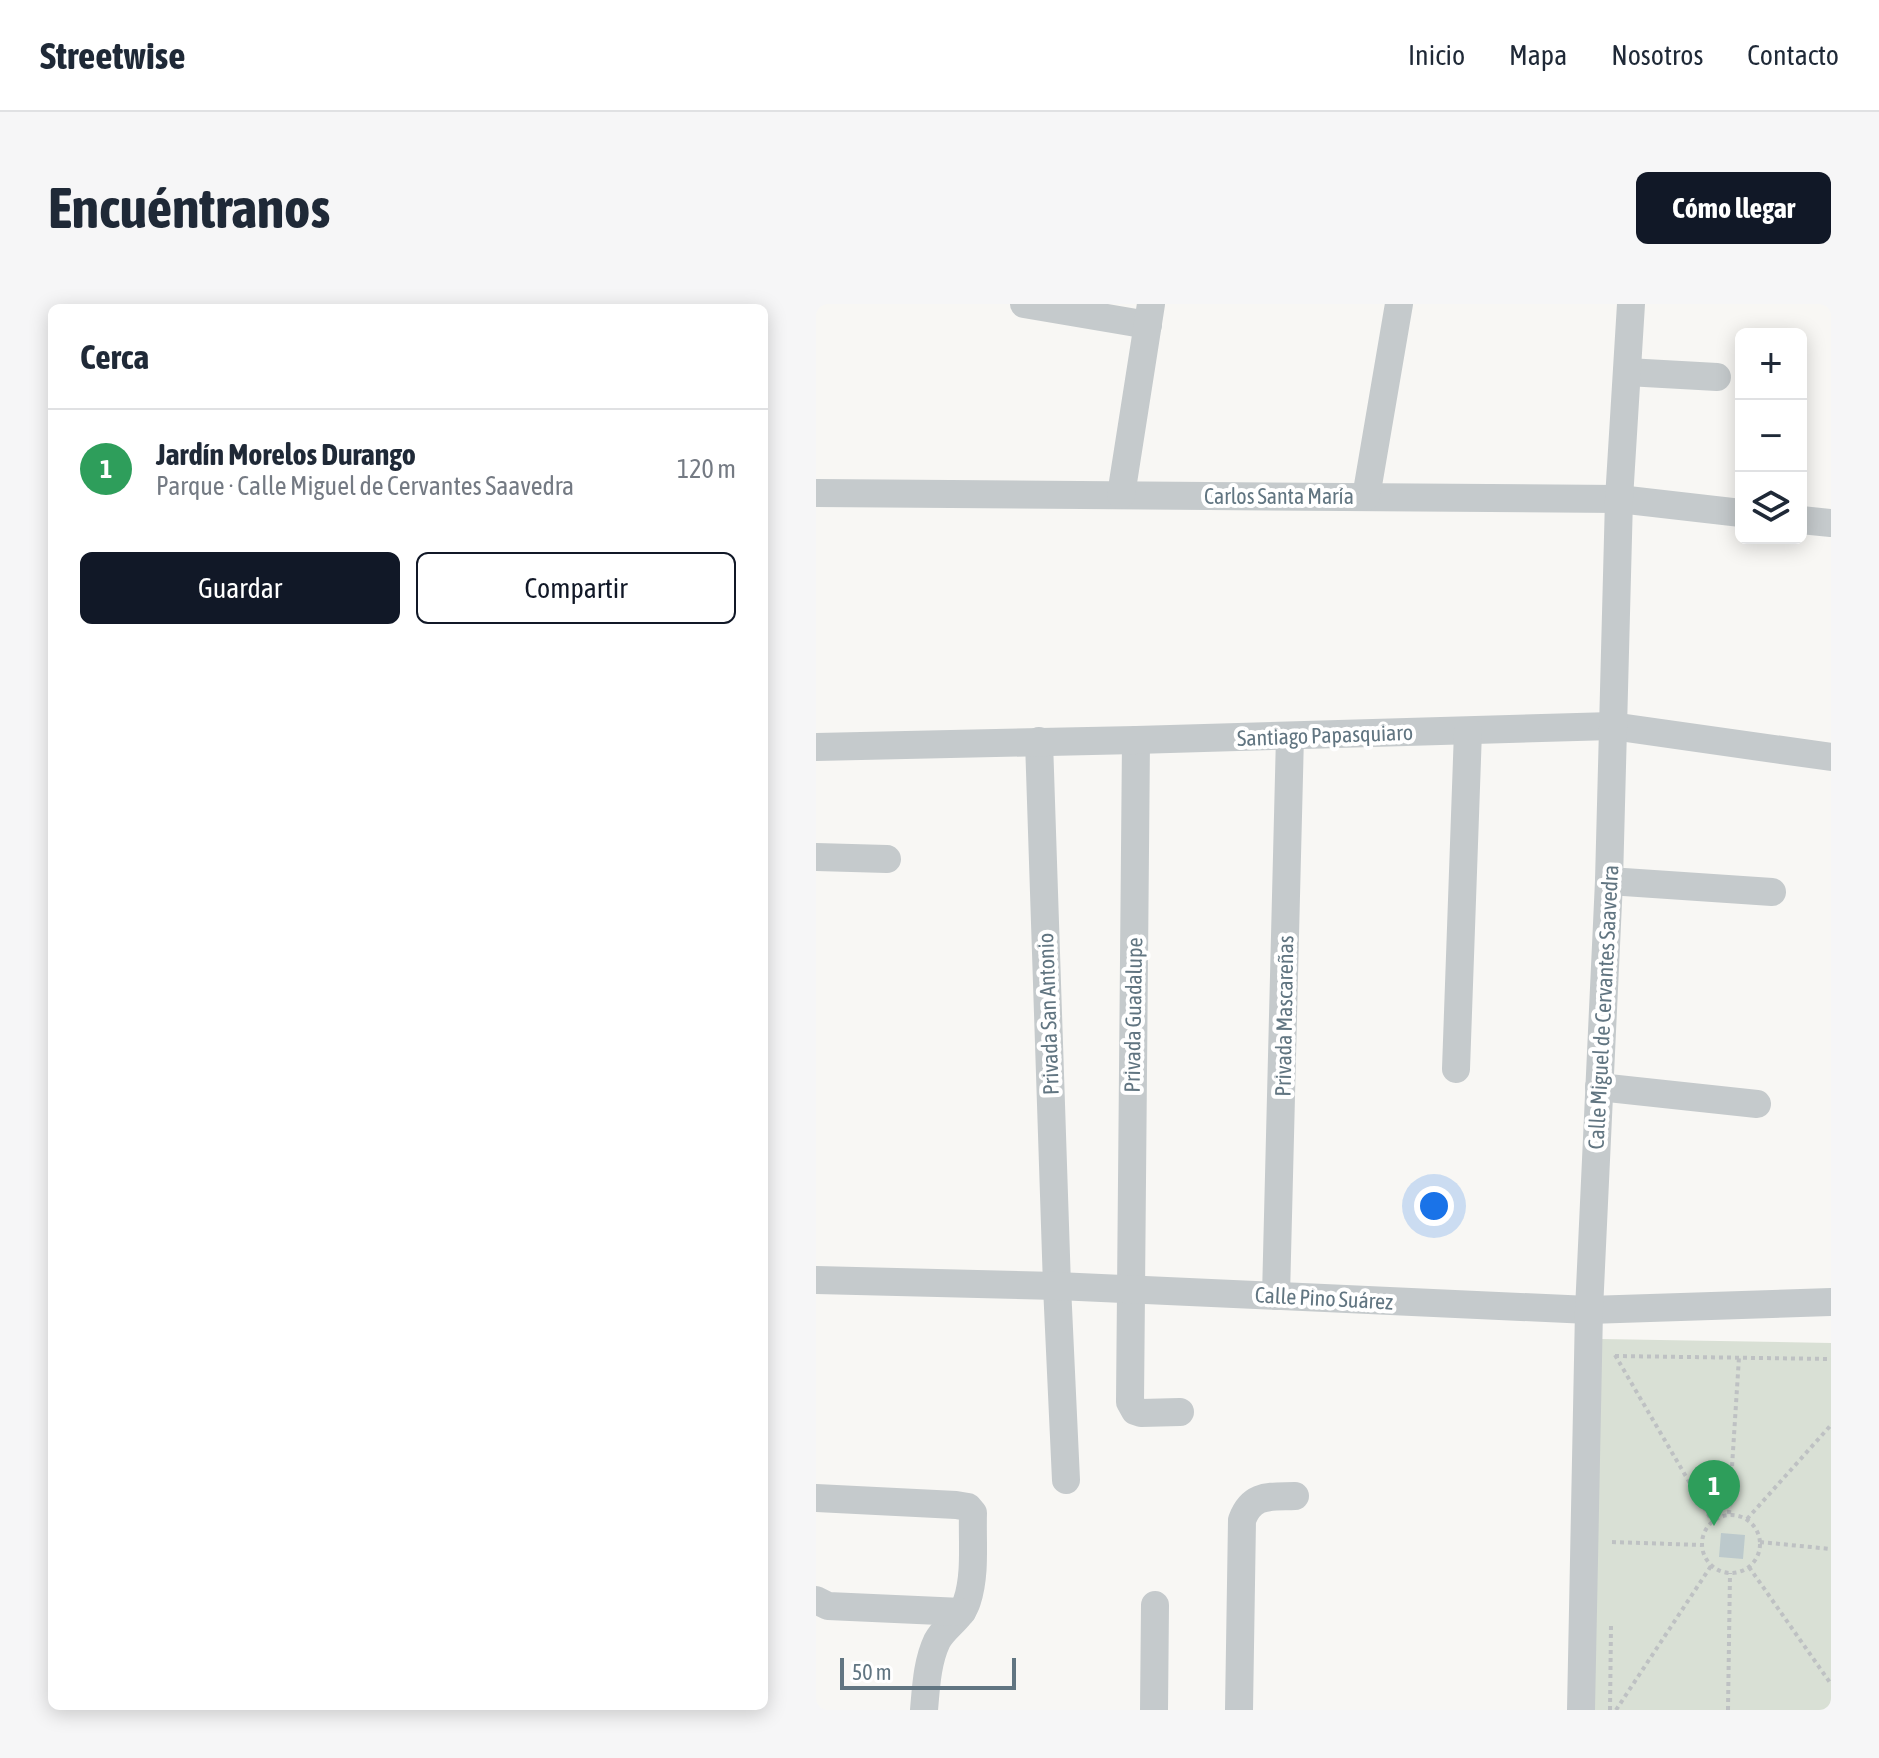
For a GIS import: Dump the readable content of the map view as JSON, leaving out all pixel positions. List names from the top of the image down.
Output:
{
  "streets": {
    "street": [
      "Carlos Santa María",
      "Santiago Papasquiaro",
      "Calle Miguel de Cervantes Saavedra",
      "Privada San Antonio",
      "Privada Guadalupe",
      "Privada Mascareñas",
      "Calle Pino Suárez"
    ]
  },
  "crossings": [
    ["Carlos Santa María", "Calle Miguel de Cervantes Saavedra"],
    ["Santiago Papasquiaro", "Calle Miguel de Cervantes Saavedra"],
    ["Santiago Papasquiaro", "Privada San Antonio"],
    ["Santiago Papasquiaro", "Privada Guadalupe"],
    ["Santiago Papasquiaro", "Privada Mascareñas"],
    ["Calle Miguel de Cervantes Saavedra", "Calle Pino Suárez"],
    ["Privada San Antonio", "Calle Pino Suárez"],
    ["Privada Guadalupe", "Calle Pino Suárez"],
    ["Privada Mascareñas", "Calle Pino Suárez"]
  ],
  "scale_bar": "50 m",
  "page": {
    "header": "Streetwise",
    "nav": [
      "Inicio",
      "Mapa",
      "Nosotros",
      "Contacto"
    ],
    "buttons": [
      "Cómo llegar",
      ["Guardar", "Compartir"]
    ],
    "title": "Encuéntranos",
    "heading": "Cerca",
    "map_buttons": ["+", "−"],
    "list": [
      {
        "mark": "1",
        "name": "Jardín Morelos Durango",
        "note": "Parque · Calle Miguel de Cervantes Saavedra",
        "value": "120 m"
      }
    ],
    "pins": "1",
    "scale": "50 m"
  }
}
